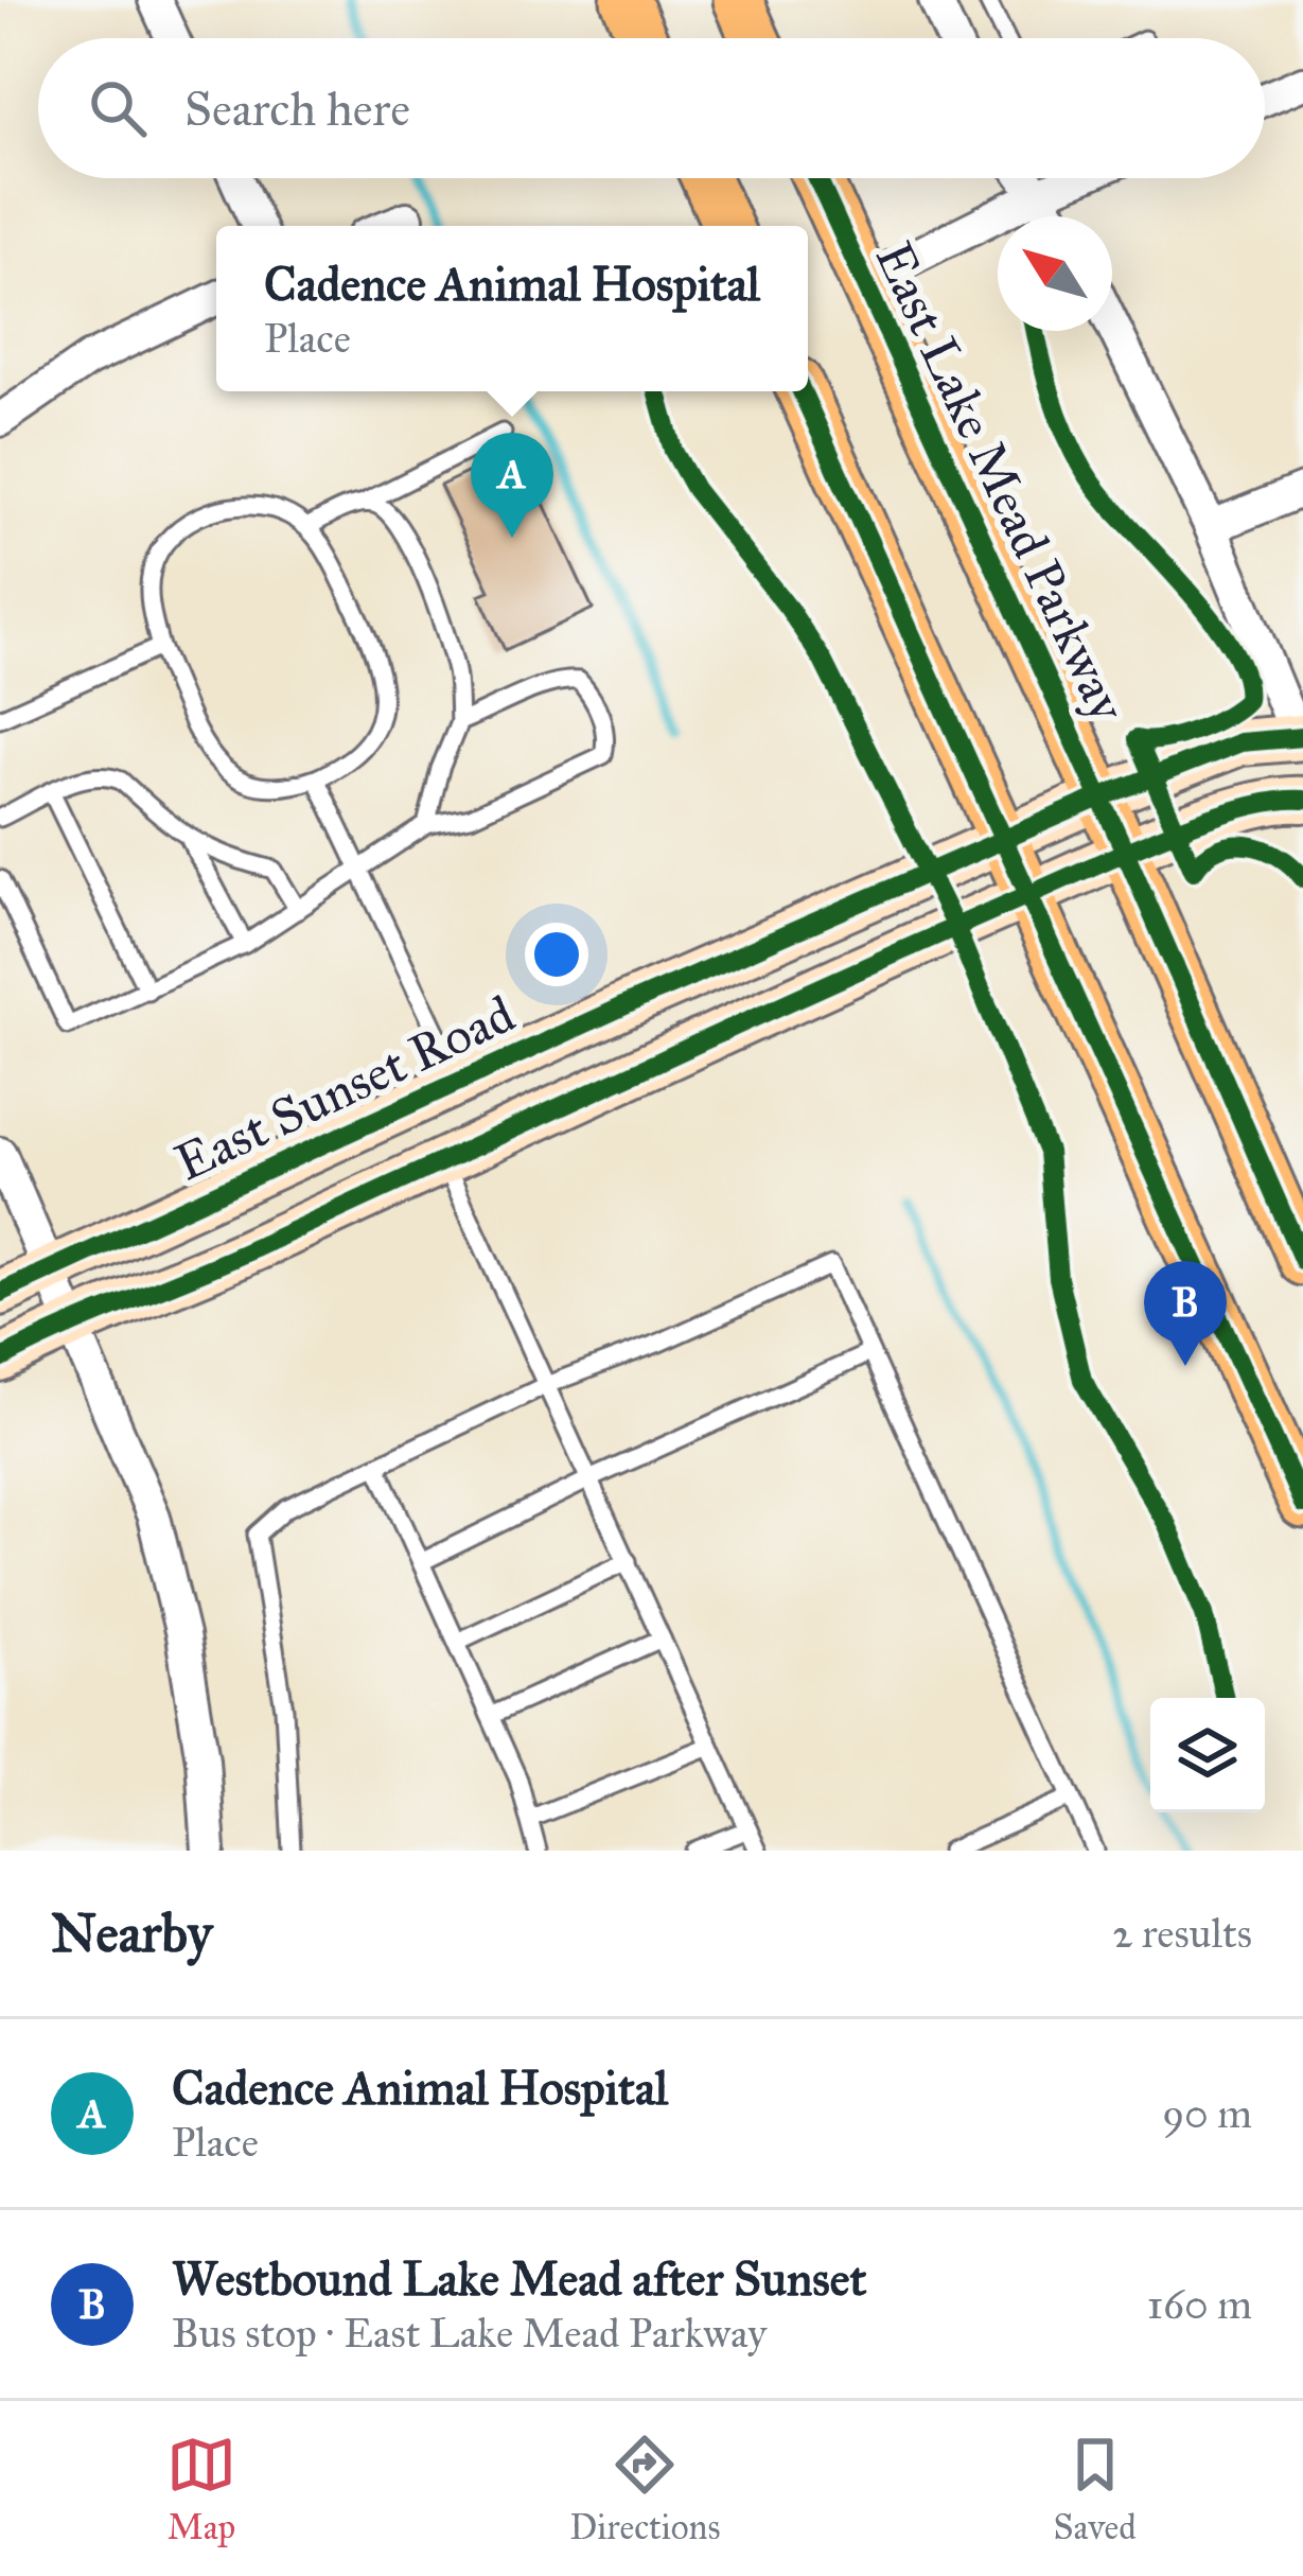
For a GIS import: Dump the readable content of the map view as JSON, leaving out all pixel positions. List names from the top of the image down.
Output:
{
  "streets": {
    "main road": ["East Lake Mead Parkway", "East Sunset Road"]
  },
  "crossings": [
    ["East Lake Mead Parkway", "East Sunset Road"]
  ],
  "north": "top left",
  "page": {
    "search": "Search here",
    "popup": ["Cadence Animal Hospital", "Place"],
    "pins": ["A", "B"],
    "heading": ["Nearby", "2 results"],
    "list": [
      {
        "mark": "A",
        "name": "Cadence Animal Hospital",
        "note": "Place",
        "value": "90 m"
      },
      {
        "mark": "B",
        "name": "Westbound Lake Mead after Sunset",
        "note": "Bus stop · East Lake Mead Parkway",
        "value": "160 m"
      }
    ],
    "nav": ["Map", "Directions", "Saved"]
  }
}
